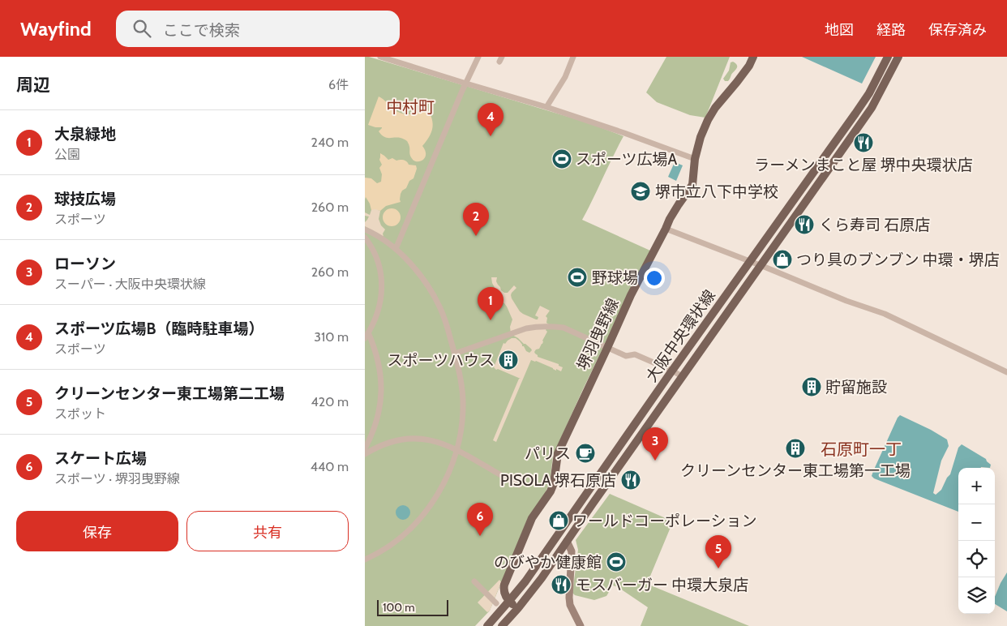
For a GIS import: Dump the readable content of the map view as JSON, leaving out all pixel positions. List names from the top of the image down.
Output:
{
  "streets": {
    "main road": ["堺羽曳野線", "大阪中央環状線"]
  },
  "crossings": [
    ["堺羽曳野線", "大阪中央環状線"]
  ],
  "districts": ["中村町", "石原町一丁"],
  "places": {
    "restaurant": [
      "ラーメンまこと屋 堺中央環状店",
      "くら寿司 石原店",
      "PISOLA 堺石原店",
      "モスバーガー 中環大泉店"
    ],
    "sports": ["スポーツ広場A", "野球場", "のびやか健康館"],
    "school or university": ["堺市立八下中学校"],
    "shop": ["つり具のブンブン 中環・堺店", "ワールドコーポレーション"],
    "building": ["スポーツハウス", "貯留施設", "クリーンセンター東工場第一工場"],
    "cafe": ["パリス"]
  },
  "scale_bar": "100 m",
  "page": {
    "header": "Wayfind",
    "search": "ここで検索",
    "nav": ["地図", "経路", "保存済み"],
    "heading": ["周辺", "6件"],
    "pins": [
      "4",
      "2",
      "1",
      "3",
      "6",
      "5"
    ],
    "list": [
      {
        "mark": "1",
        "name": "大泉緑地",
        "note": "公園",
        "value": "240 m"
      },
      {
        "mark": "2",
        "name": "球技広場",
        "note": "スポーツ",
        "value": "260 m"
      },
      {
        "mark": "3",
        "name": "ローソン",
        "note": "スーパー · 大阪中央環状線",
        "value": "260 m"
      },
      {
        "mark": "4",
        "name": "スポーツ広場B（臨時駐車場）",
        "note": "スポーツ",
        "value": "310 m"
      },
      {
        "mark": "5",
        "name": "クリーンセンター東工場第二工場",
        "note": "スポット",
        "value": "420 m"
      },
      {
        "mark": "6",
        "name": "スケート広場",
        "note": "スポーツ · 堺羽曳野線",
        "value": "440 m"
      }
    ],
    "map_buttons": ["+", "−"],
    "buttons": ["保存", "共有"],
    "scale": "100 m"
  }
}
